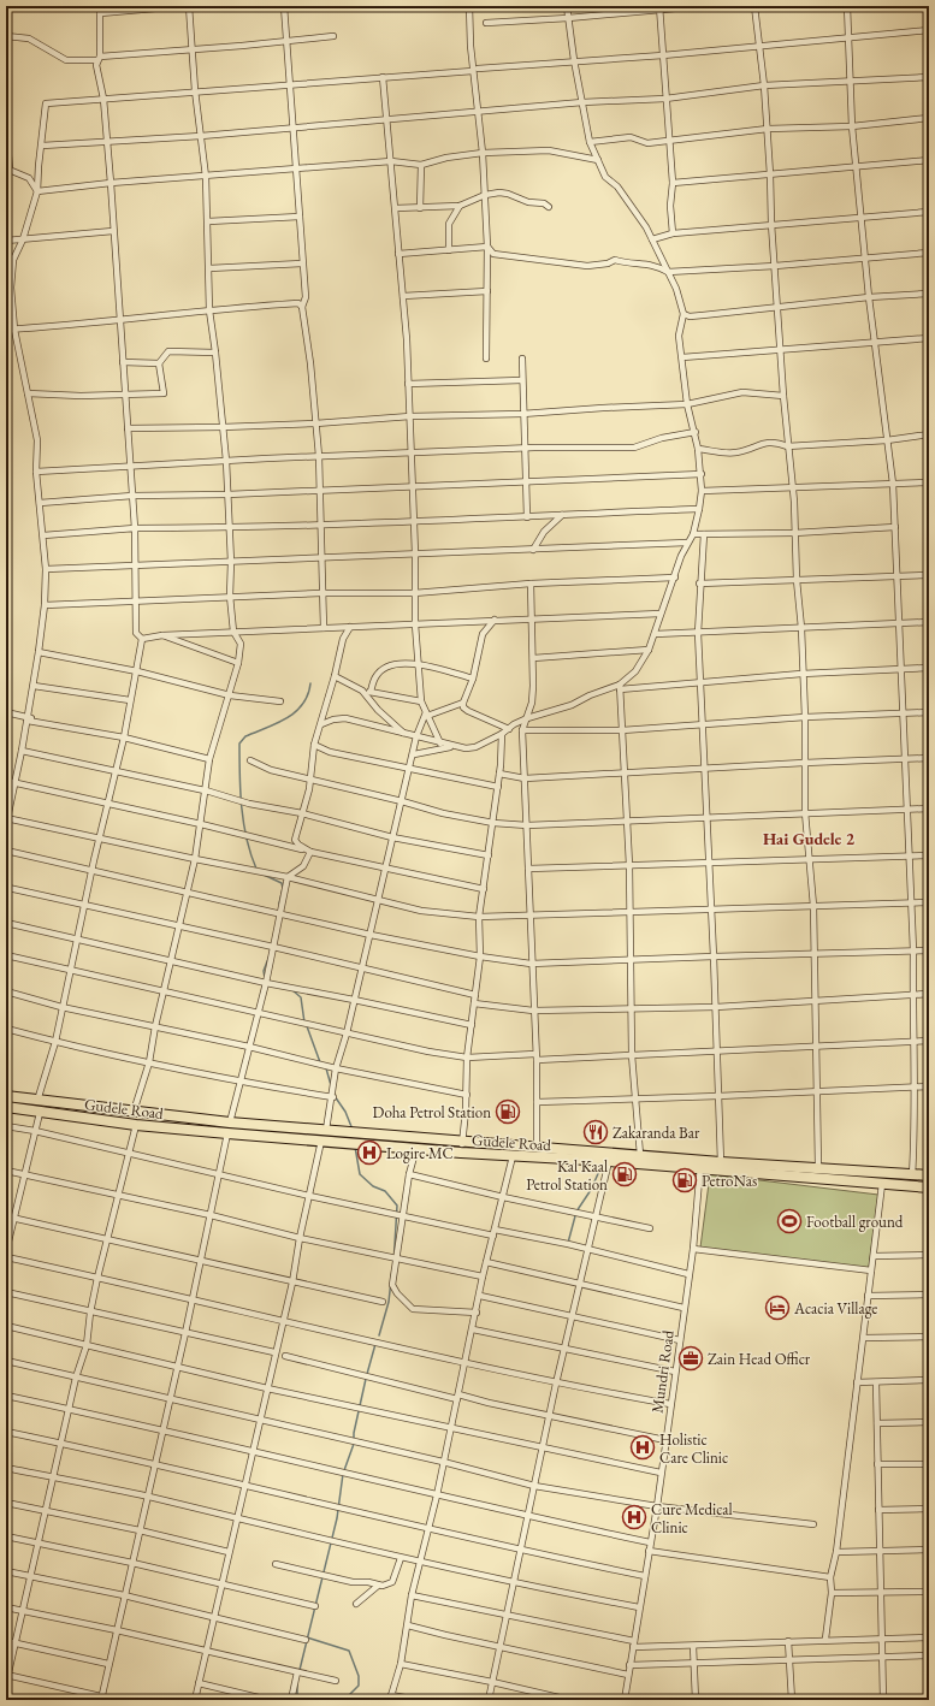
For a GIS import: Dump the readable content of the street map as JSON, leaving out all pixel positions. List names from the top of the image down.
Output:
{
  "streets": {
    "highway": ["Gudele Road"],
    "street": ["Mundri Road"]
  },
  "crossings": [
    ["Gudele Road", "Mundri Road"]
  ],
  "districts": ["Hai Gudele 2"],
  "places": {
    "fuel station": ["Doha Petrol Station", "Kal Kaal Petrol Station", "PetroNas"],
    "restaurant": ["Zakaranda Bar"],
    "hospital": ["Logire MC", "Holistic Care Clinic", "Cure Medical Clinic"],
    "sports": ["Football ground"],
    "hotel": ["Acacia Village"],
    "office": ["Zain Head Officr"]
  }
}
